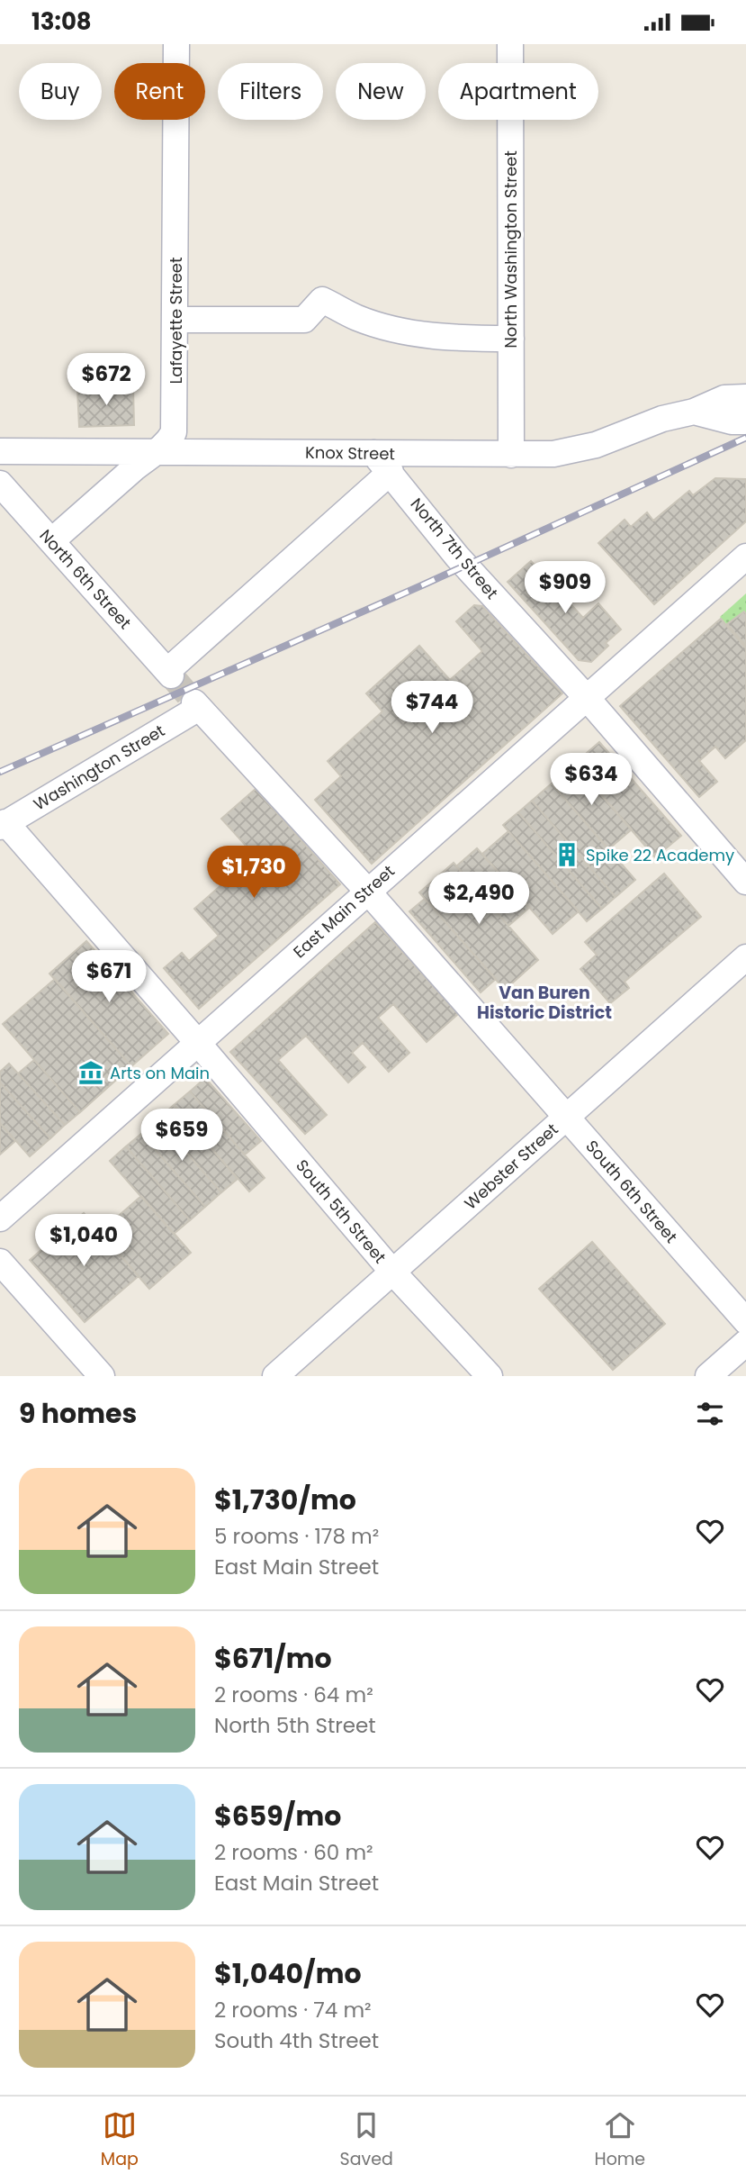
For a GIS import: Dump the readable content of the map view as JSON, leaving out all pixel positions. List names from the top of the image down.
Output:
{
  "streets": {
    "street": [
      "North Washington Street",
      "Lafayette Street",
      "Knox Street",
      "North 7th Street",
      "North 6th Street",
      "Washington Street",
      "East Main Street",
      "Webster Street",
      "South 6th Street",
      "South 5th Street"
    ]
  },
  "crossings": [
    ["North Washington Street", "Knox Street"],
    ["Lafayette Street", "Knox Street"],
    ["Lafayette Street", "North 6th Street"],
    ["Knox Street", "North 7th Street"],
    ["North 7th Street", "North 6th Street"],
    ["North 7th Street", "East Main Street"],
    ["Washington Street", "East Main Street"],
    ["Washington Street", "South 6th Street"],
    ["Washington Street", "South 5th Street"],
    ["East Main Street", "South 6th Street"],
    ["East Main Street", "South 5th Street"],
    ["Webster Street", "South 6th Street"],
    ["Webster Street", "South 5th Street"]
  ],
  "districts": ["Van Buren Historic District"],
  "places": {
    "building": ["Spike 22 Academy"],
    "museum": ["Arts on Main"]
  },
  "page": {
    "status": "13:08",
    "chip": [
      "Buy",
      "Rent",
      "Filters",
      "New",
      "Apartment"
    ],
    "price": [
      "$672",
      "$909",
      "$744",
      "$634",
      "$1,730",
      "$2,490",
      "$671",
      "$659",
      "$1,040"
    ],
    "heading": "9 homes",
    "list": [
      {
        "name": "$1,730/mo",
        "note": "5 rooms · 178 m² · East Main Street"
      },
      {
        "name": "$671/mo",
        "note": "2 rooms · 64 m² · North 5th Street"
      },
      {
        "name": "$659/mo",
        "note": "2 rooms · 60 m² · East Main Street"
      },
      {
        "name": "$1,040/mo",
        "note": "2 rooms · 74 m² · South 4th Street"
      }
    ],
    "tabs": ["Map", "Saved", "Home"]
  }
}
